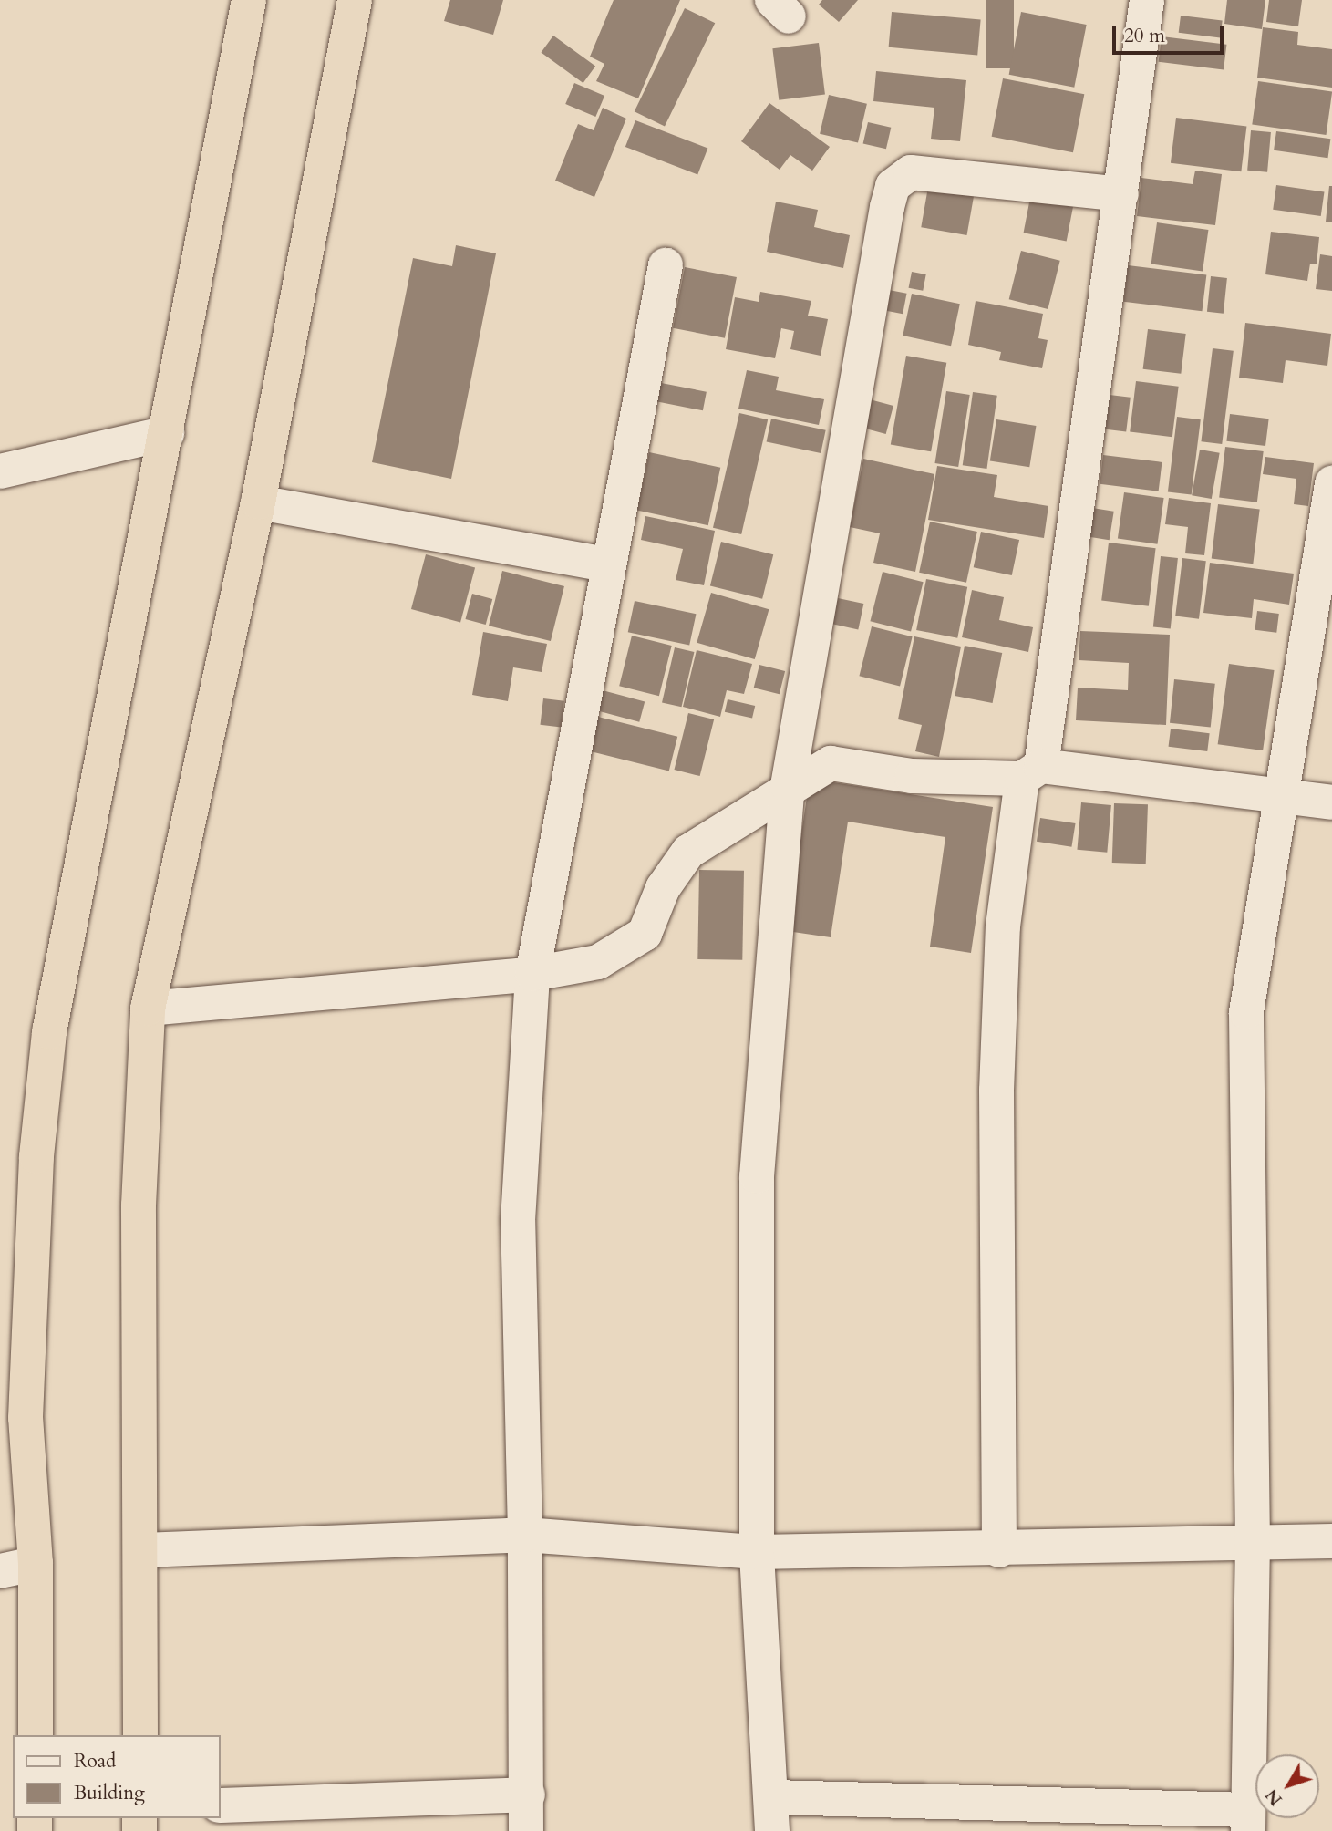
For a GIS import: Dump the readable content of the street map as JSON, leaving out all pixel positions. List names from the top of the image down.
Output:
{
  "legend": ["Road", "Building"],
  "scale_bar": "20 m",
  "north": "bottom left"
}
